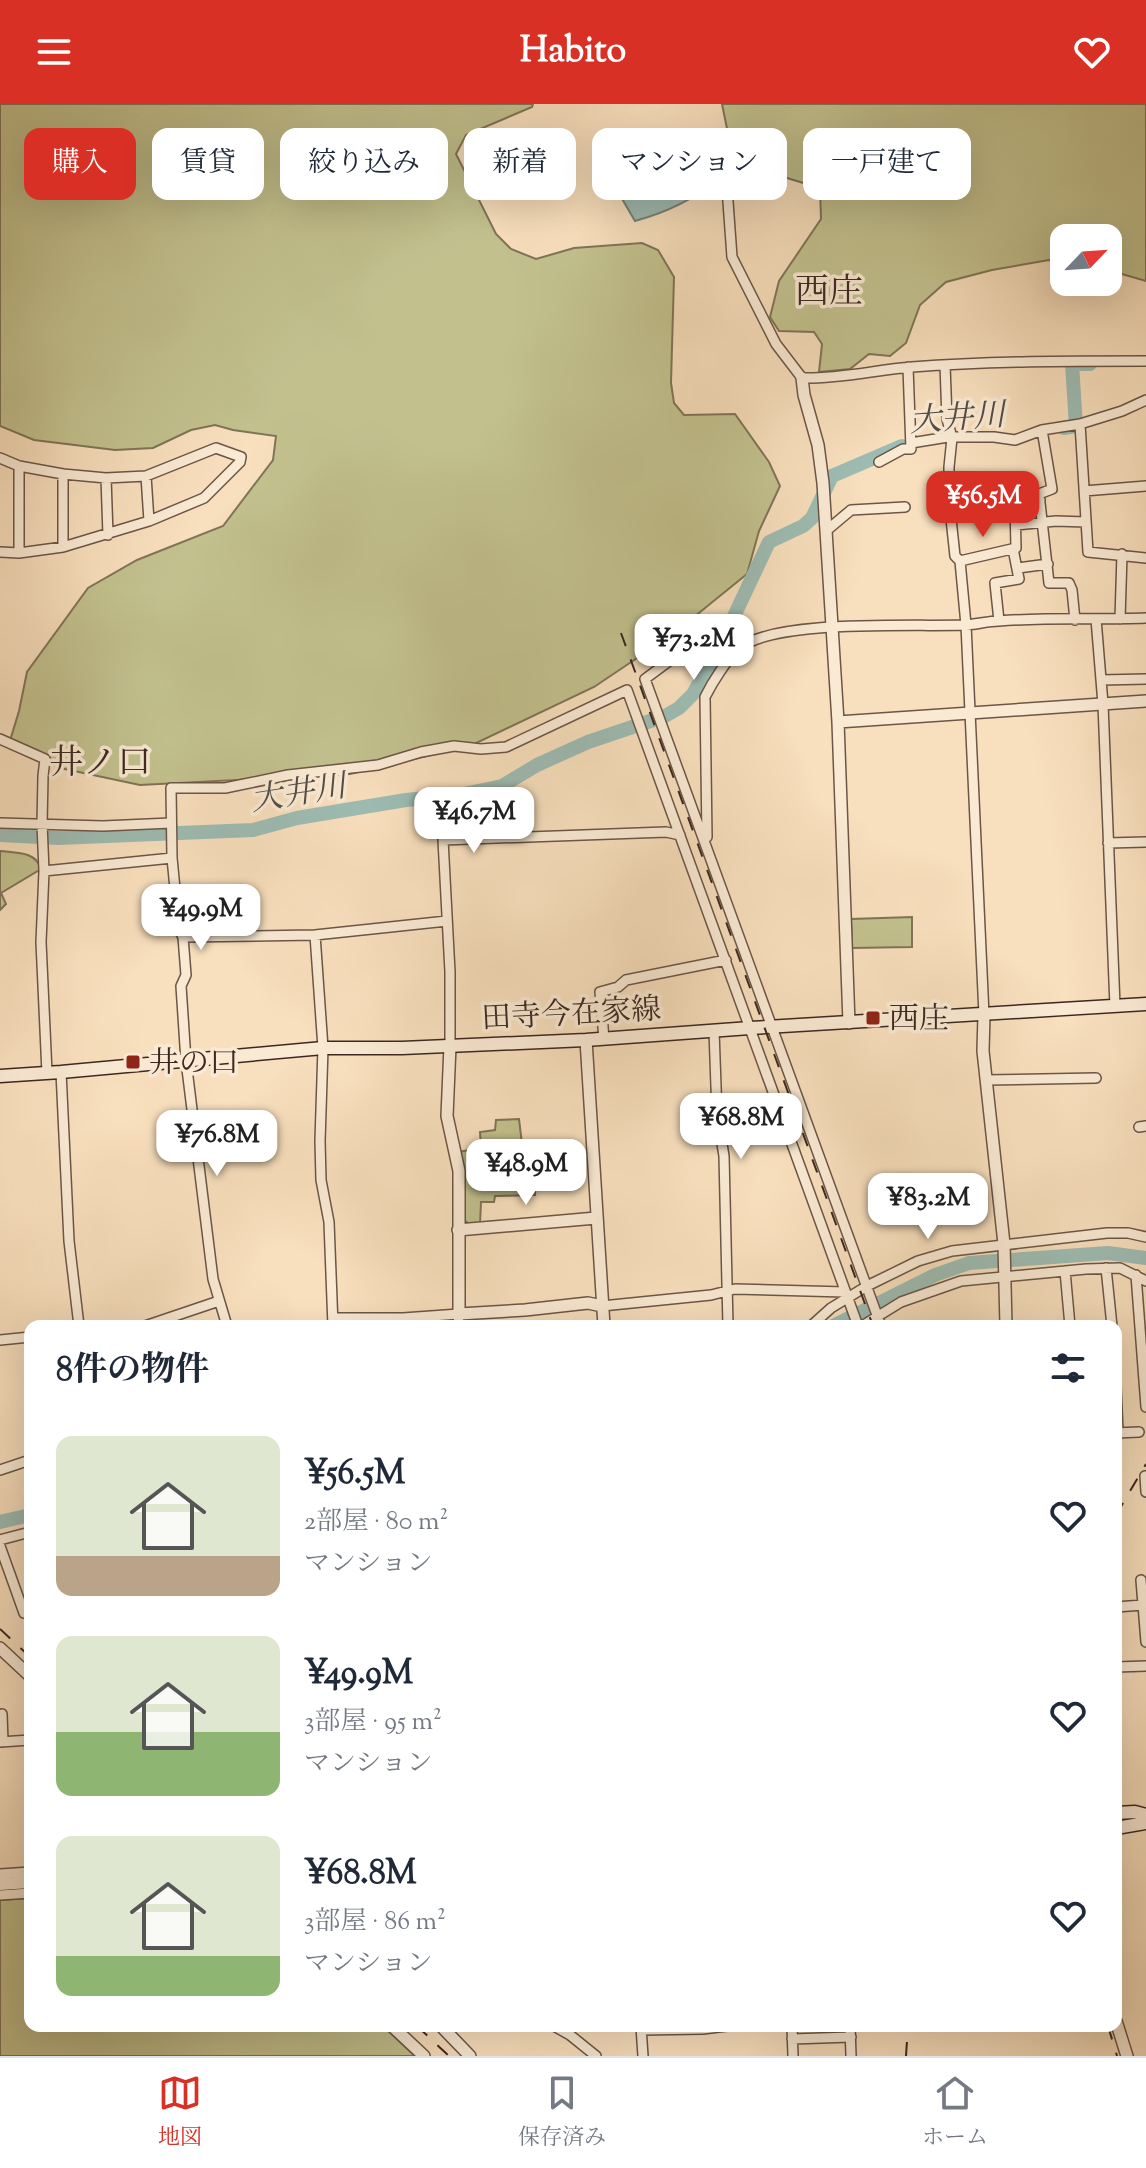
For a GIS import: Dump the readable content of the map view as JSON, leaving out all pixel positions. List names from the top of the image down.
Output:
{
  "streets": {
    "main road": ["田寺今在家線"]
  },
  "districts": ["西庄", "井ノ口"],
  "water": ["大井川"],
  "places": {
    "transit": ["西庄", "井の口"]
  },
  "north": "top right",
  "page": {
    "header": "Habito",
    "chip": [
      "購入",
      "賃貸",
      "絞り込み",
      "新着",
      "マンション",
      "一戸建て"
    ],
    "price": [
      "¥56.5M",
      "¥73.2M",
      "¥46.7M",
      "¥49.9M",
      "¥68.8M",
      "¥76.8M",
      "¥48.9M",
      "¥83.2M"
    ],
    "heading": "8件の物件",
    "list": [
      {
        "name": "¥56.5M",
        "note": "2部屋 · 80 m² · マンション"
      },
      {
        "name": "¥49.9M",
        "note": "3部屋 · 95 m² · マンション"
      },
      {
        "name": "¥68.8M",
        "note": "3部屋 · 86 m² · マンション"
      }
    ],
    "tabs": ["地図", "保存済み", "ホーム"]
  }
}
